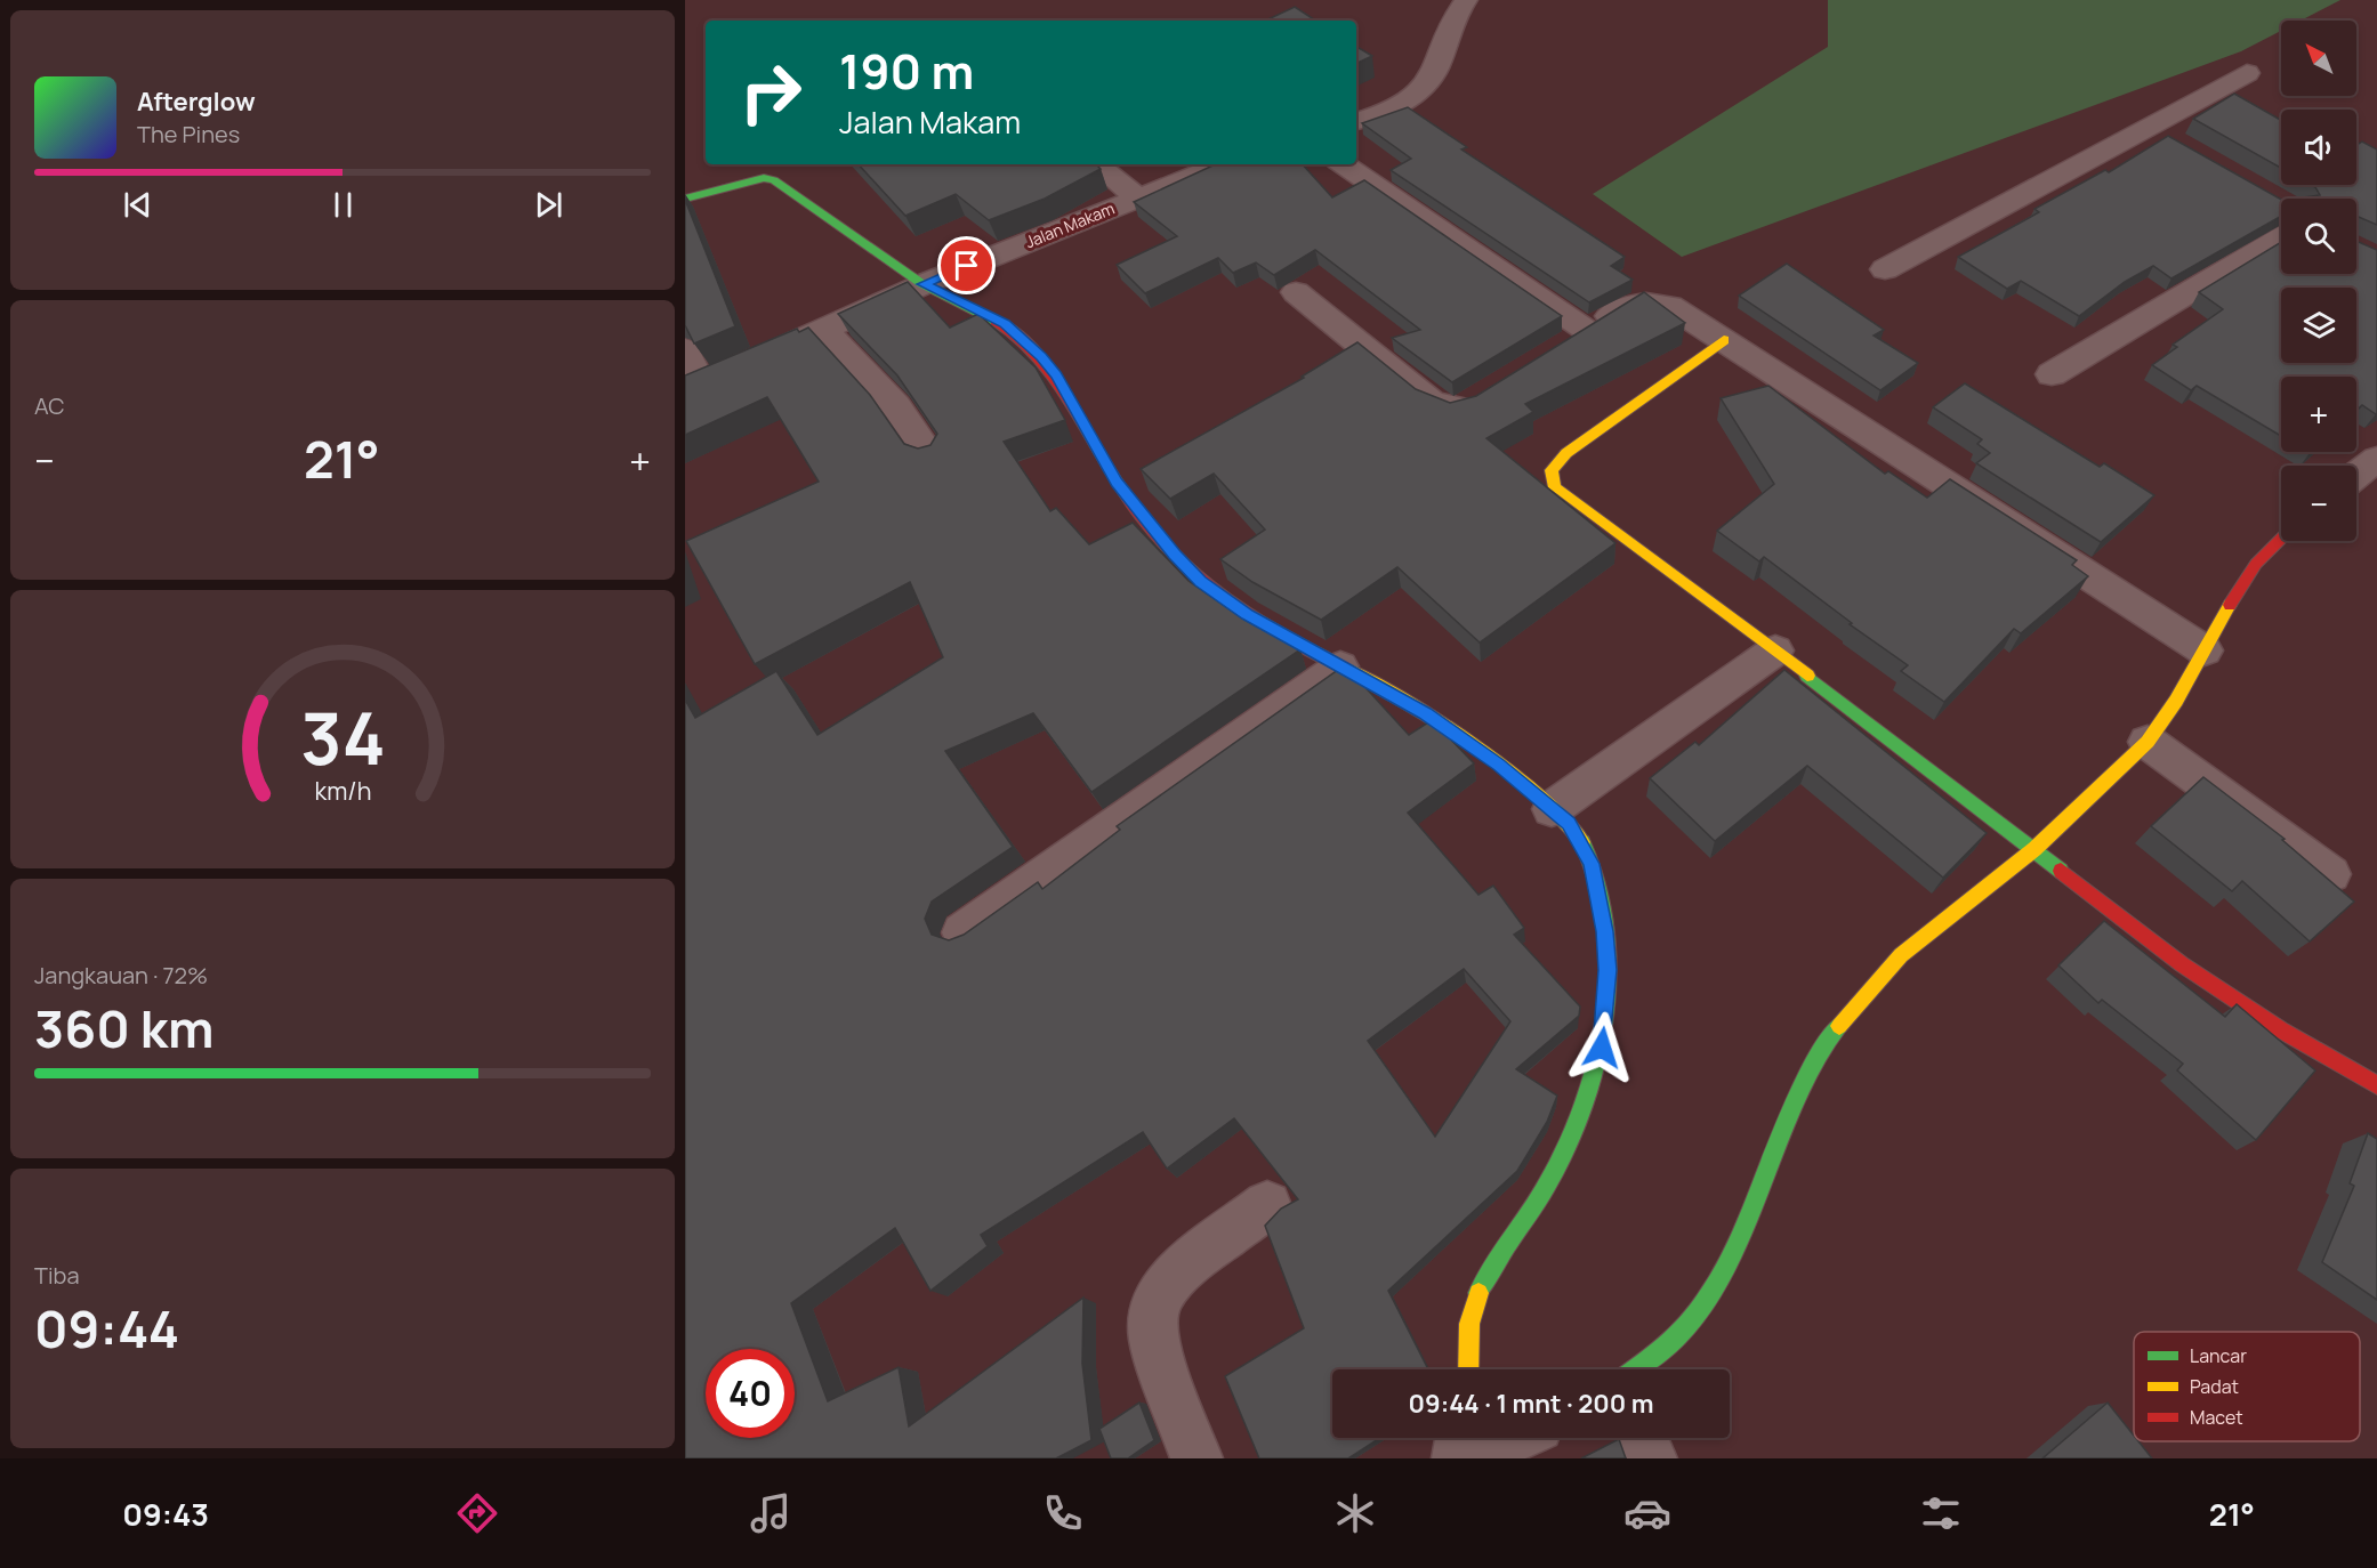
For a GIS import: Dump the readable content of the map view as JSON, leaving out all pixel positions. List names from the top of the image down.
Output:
{
  "streets": {
    "street": ["Jalan Makam"]
  },
  "legend": ["Lancar", "Padat", "Macet"],
  "north": "top left",
  "page": {
    "map_buttons": ["+", "−"],
    "turn": ["190 m", "Jalan Makam"],
    "song": ["Afterglow", "The Pines"],
    "tile": [
      "AC",
      ["Jangkauan · 72%", "360 km"],
      ["Tiba", "09:44"]
    ],
    "heat": ["−", "21°", "+"],
    "limit": "40",
    "trip": "09:44 · 1 mnt · 200 m",
    "tabs": ["09:43", "21°"],
    "gauge": ["34", "km/h"]
  }
}
